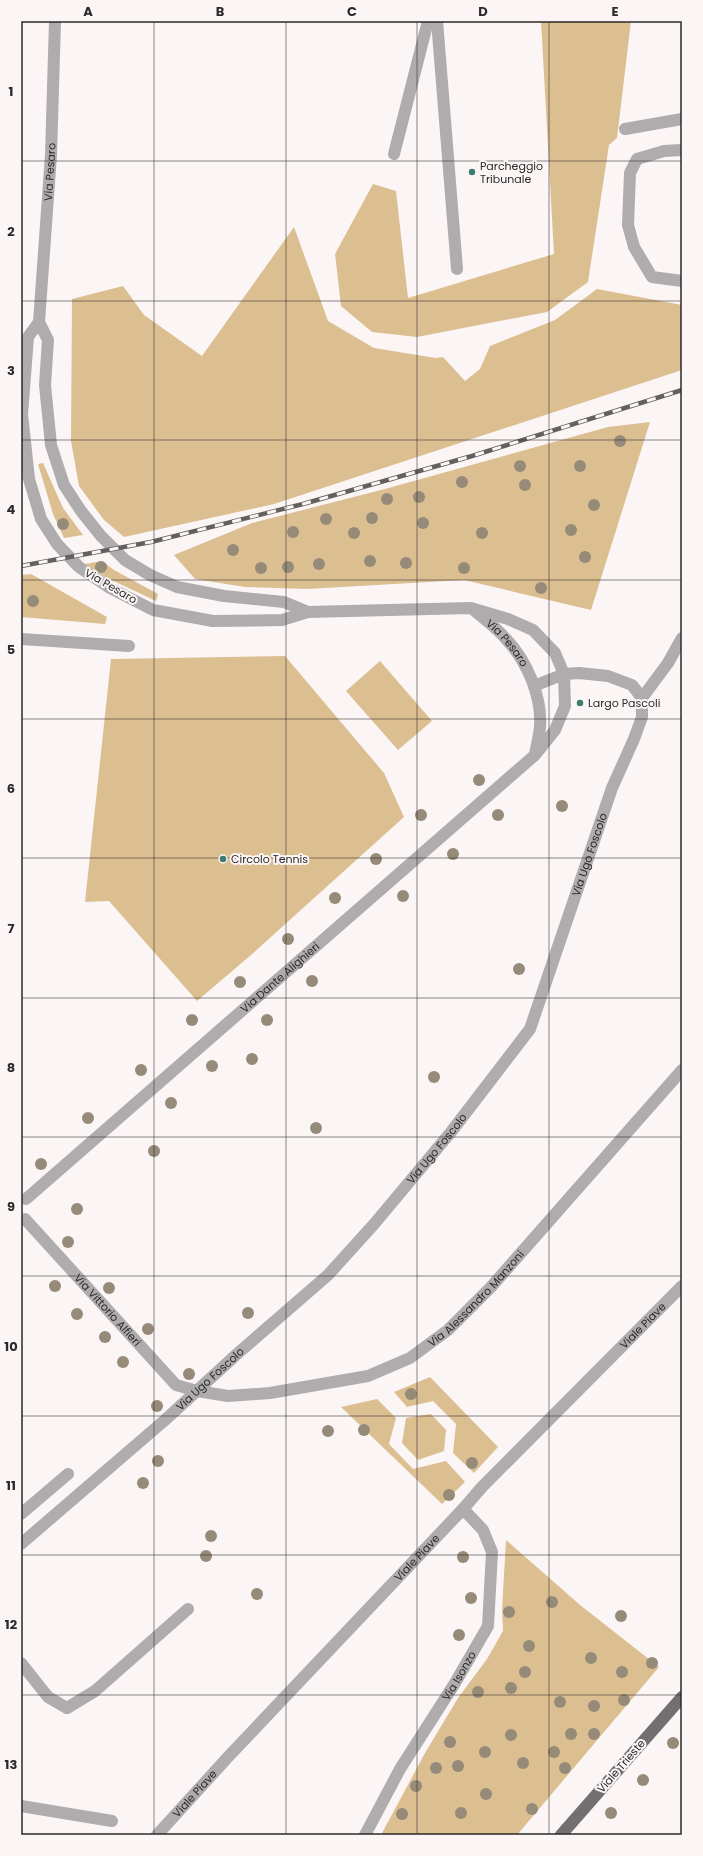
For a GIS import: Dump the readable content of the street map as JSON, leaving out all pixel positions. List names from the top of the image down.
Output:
{
  "streets": {
    "main road": ["Viale Trieste"],
    "street": [
      "Via Pesaro",
      "Via Ugo Foscolo",
      "Via Dante Alighieri",
      "Via Alessandro Manzoni",
      "Via Vittorio Alfieri",
      "Viale Piave",
      "Via Isonzo"
    ]
  },
  "crossings": [
    ["Via Ugo Foscolo", "Via Alessandro Manzoni"],
    ["Via Ugo Foscolo", "Via Vittorio Alfieri"],
    ["Via Dante Alighieri", "Via Vittorio Alfieri"],
    ["Via Alessandro Manzoni", "Via Vittorio Alfieri"],
    ["Viale Piave", "Via Isonzo"]
  ],
  "places": ["Parcheggio Tribunale", "Largo Pascoli", "Circolo Tennis"],
  "grid": {
    "columns": [
      "A",
      "B",
      "C",
      "D",
      "E"
    ],
    "rows": [
      "1",
      "2",
      "3",
      "4",
      "5",
      "6",
      "7",
      "8",
      "9",
      "10",
      "11",
      "12",
      "13"
    ]
  }
}
